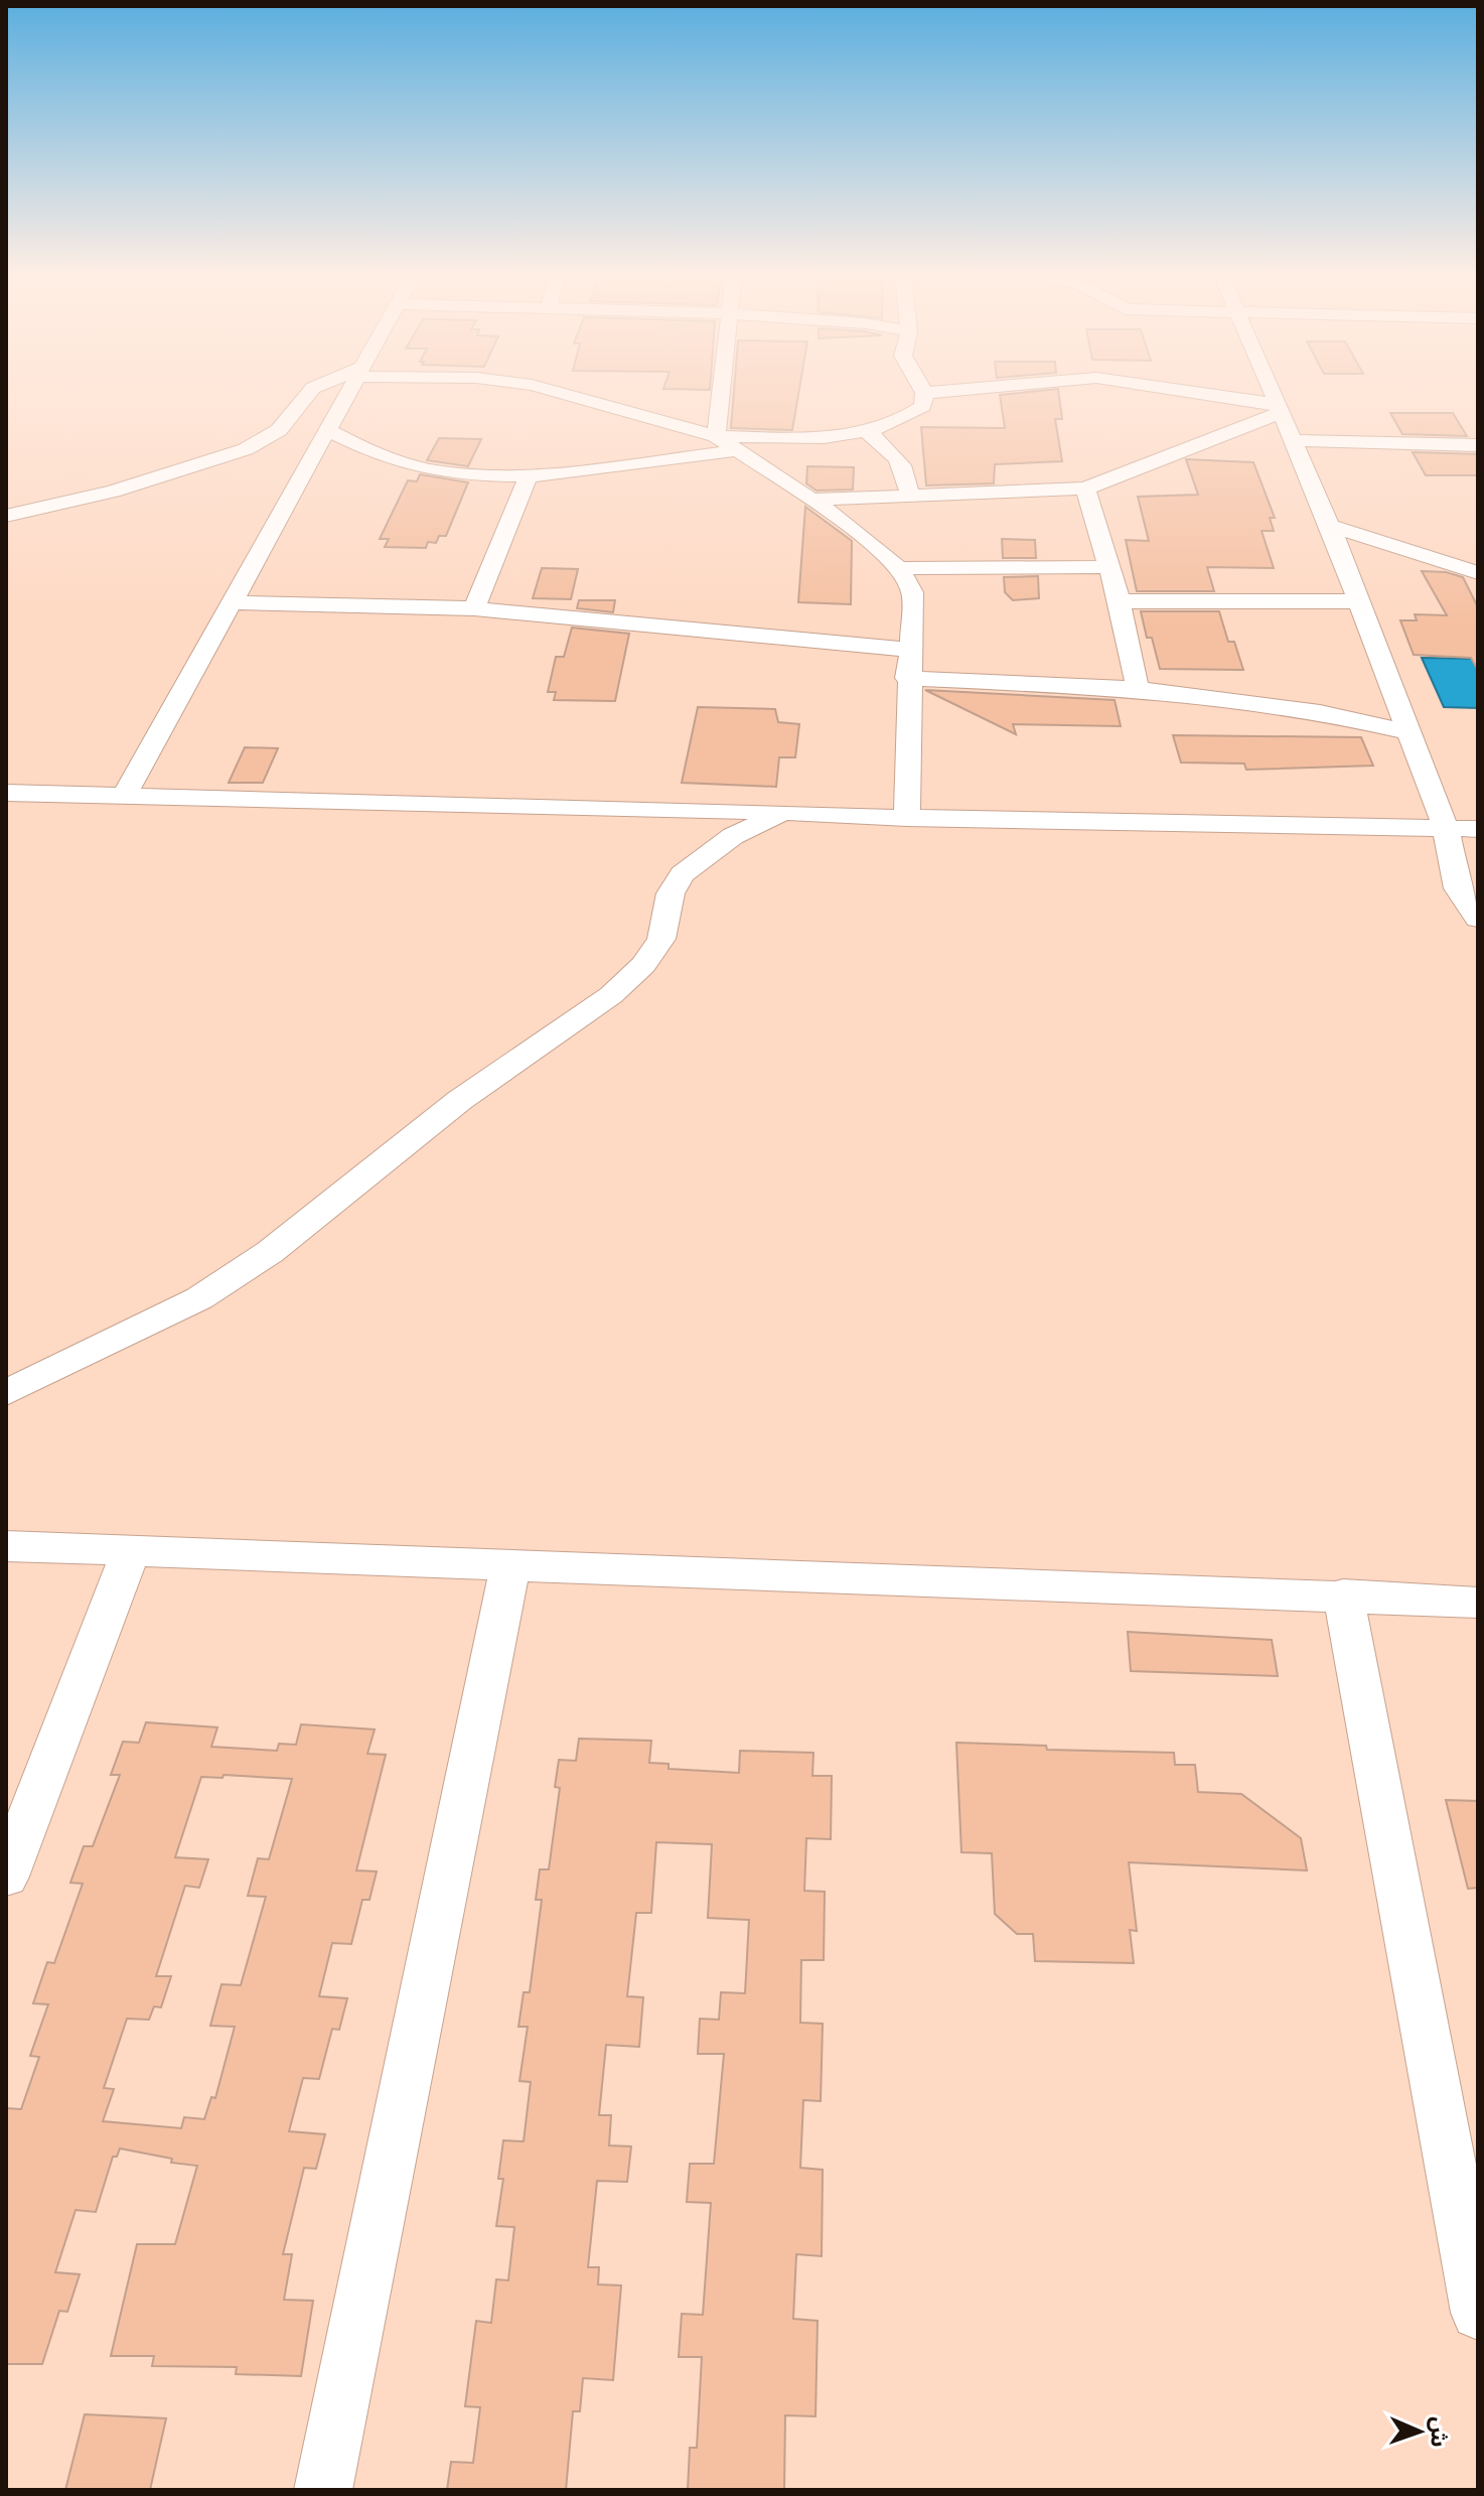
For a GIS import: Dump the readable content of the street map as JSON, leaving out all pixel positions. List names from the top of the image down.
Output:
{
  "north": "right"
}
